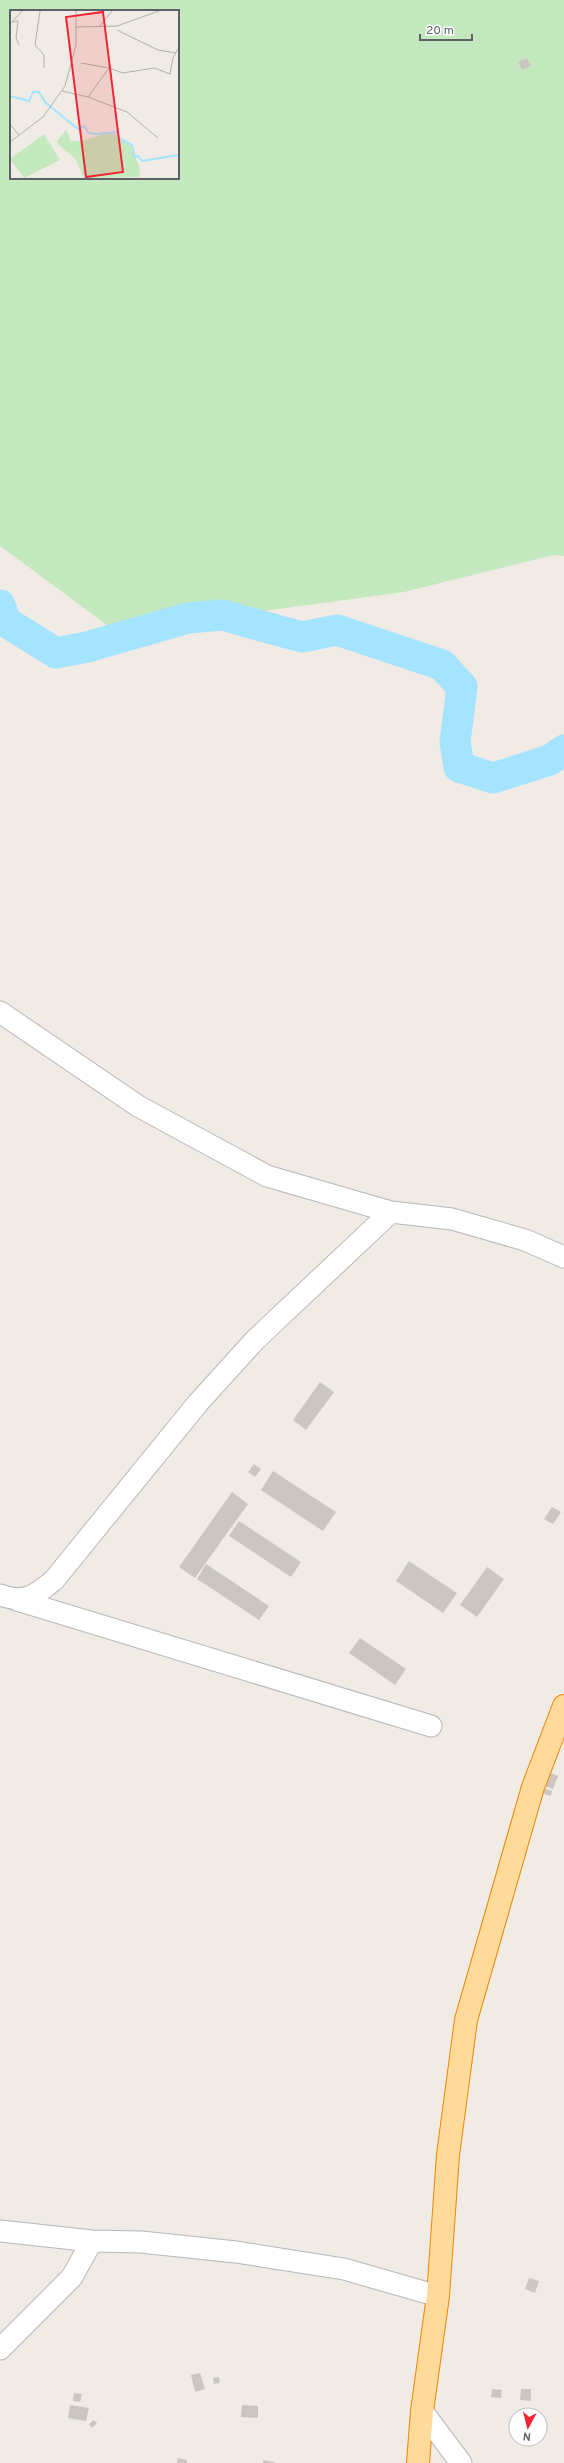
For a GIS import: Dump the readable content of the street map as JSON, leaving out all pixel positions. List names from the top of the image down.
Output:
{
  "scale_bar": "20 m",
  "north": "bottom"
}
